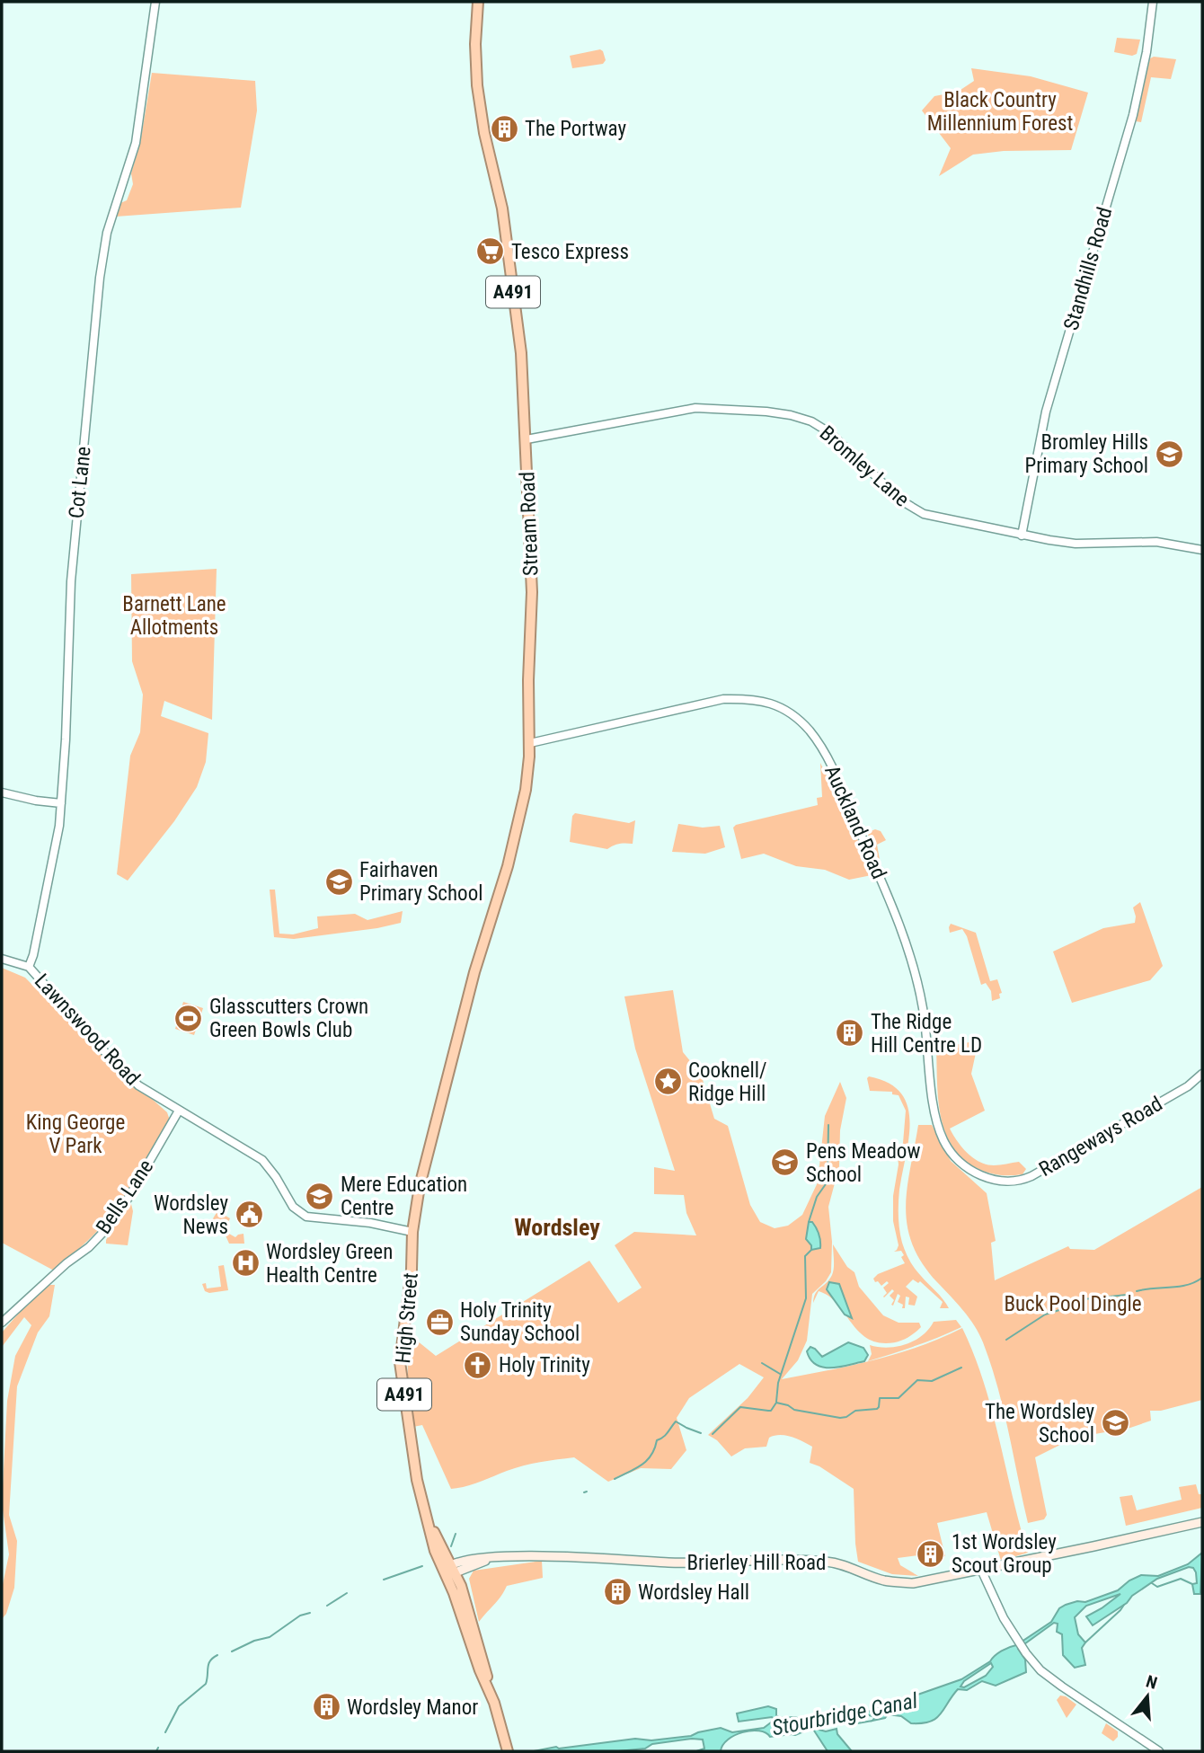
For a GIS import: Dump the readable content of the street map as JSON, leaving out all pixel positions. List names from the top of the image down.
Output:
{
  "streets": {
    "highway": ["A491", "Stream Road", "High Street"],
    "main road": ["Brierley Hill Road"],
    "street": [
      "Standhills Road",
      "Bromley Lane",
      "Cot Lane",
      "Auckland Road",
      "Lawnswood Road",
      "Rangeways Road",
      "Bells Lane"
    ]
  },
  "crossings": [
    ["Standhills Road", "Bromley Lane"],
    ["Bromley Lane", "Stream Road"],
    ["Cot Lane", "Lawnswood Road"],
    ["Stream Road", "Auckland Road"],
    ["Stream Road", "High Street"],
    ["Auckland Road", "Rangeways Road"],
    ["Lawnswood Road", "Bells Lane"],
    ["Lawnswood Road", "High Street"],
    ["High Street", "Brierley Hill Road"]
  ],
  "districts": ["Wordsley"],
  "water": ["Stourbridge Canal"],
  "parks": [
    "Black Country Millennium Forest",
    "Barnett Lane Allotments",
    "King George V Park",
    "Buck Pool Dingle"
  ],
  "places": {
    "building": [
      "The Portway",
      "The Ridge Hill Centre LD",
      "1st Wordsley Scout Group",
      "Wordsley Hall",
      "Wordsley Manor"
    ],
    "supermarket": ["Tesco Express"],
    "school or university": [
      "Bromley Hills Primary School",
      "Fairhaven Primary School",
      "Pens Meadow School",
      "Mere Education Centre",
      "The Wordsley School"
    ],
    "sports": ["Glasscutters Crown Green Bowls Club"],
    "place": ["Cooknell/ Ridge Hill"],
    "public building": ["Wordsley News"],
    "hospital": ["Wordsley Green Health Centre"],
    "office": ["Holy Trinity Sunday School"],
    "church": ["Holy Trinity"]
  },
  "north": "top"
}
